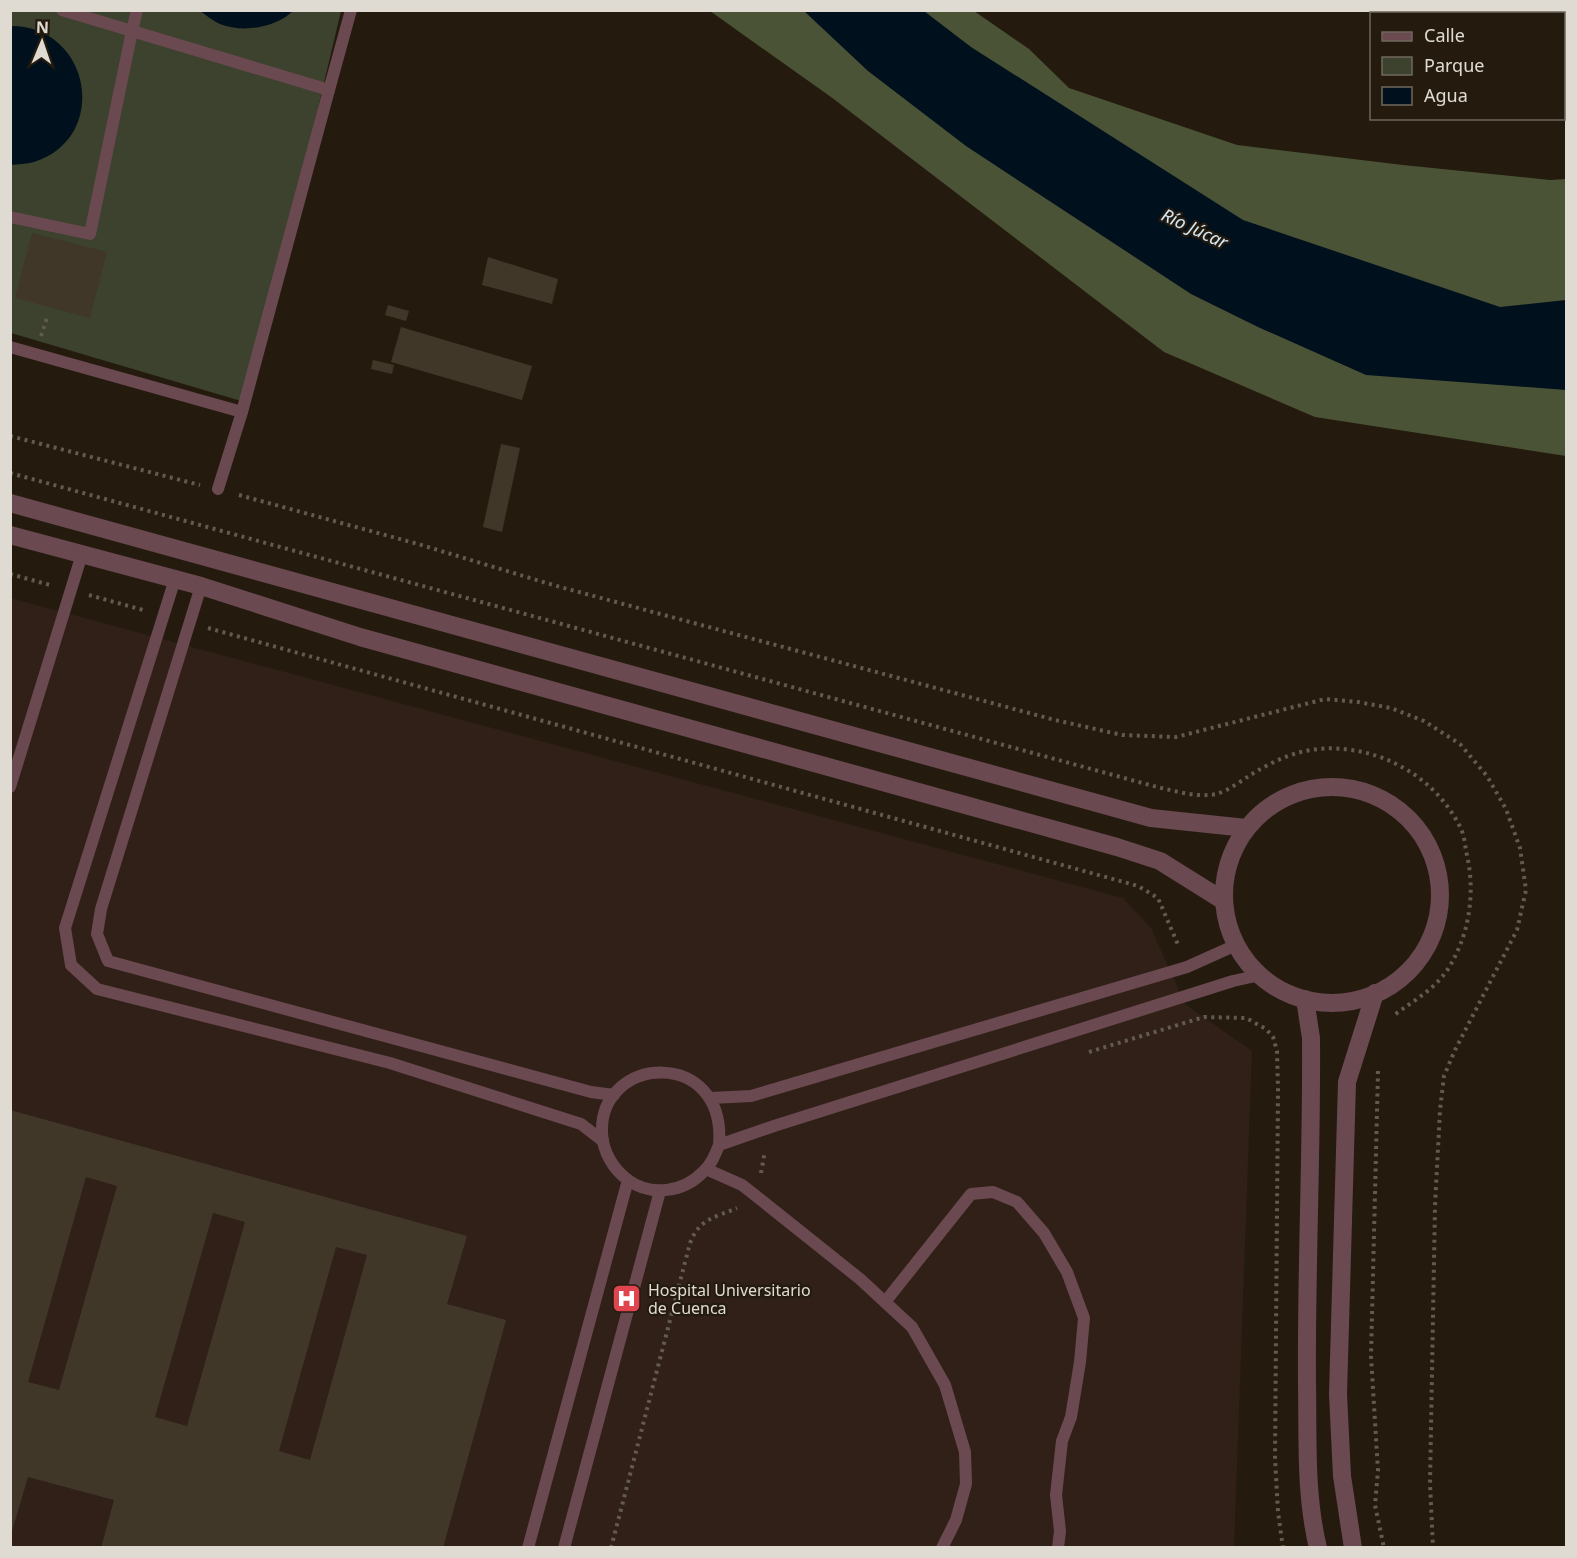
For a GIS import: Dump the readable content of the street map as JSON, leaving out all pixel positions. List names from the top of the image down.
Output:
{
  "water": ["Río Júcar"],
  "places": {
    "hospital": ["Hospital Universitario de Cuenca"]
  },
  "legend": ["Calle", "Parque", "Agua"],
  "north": "top"
}
